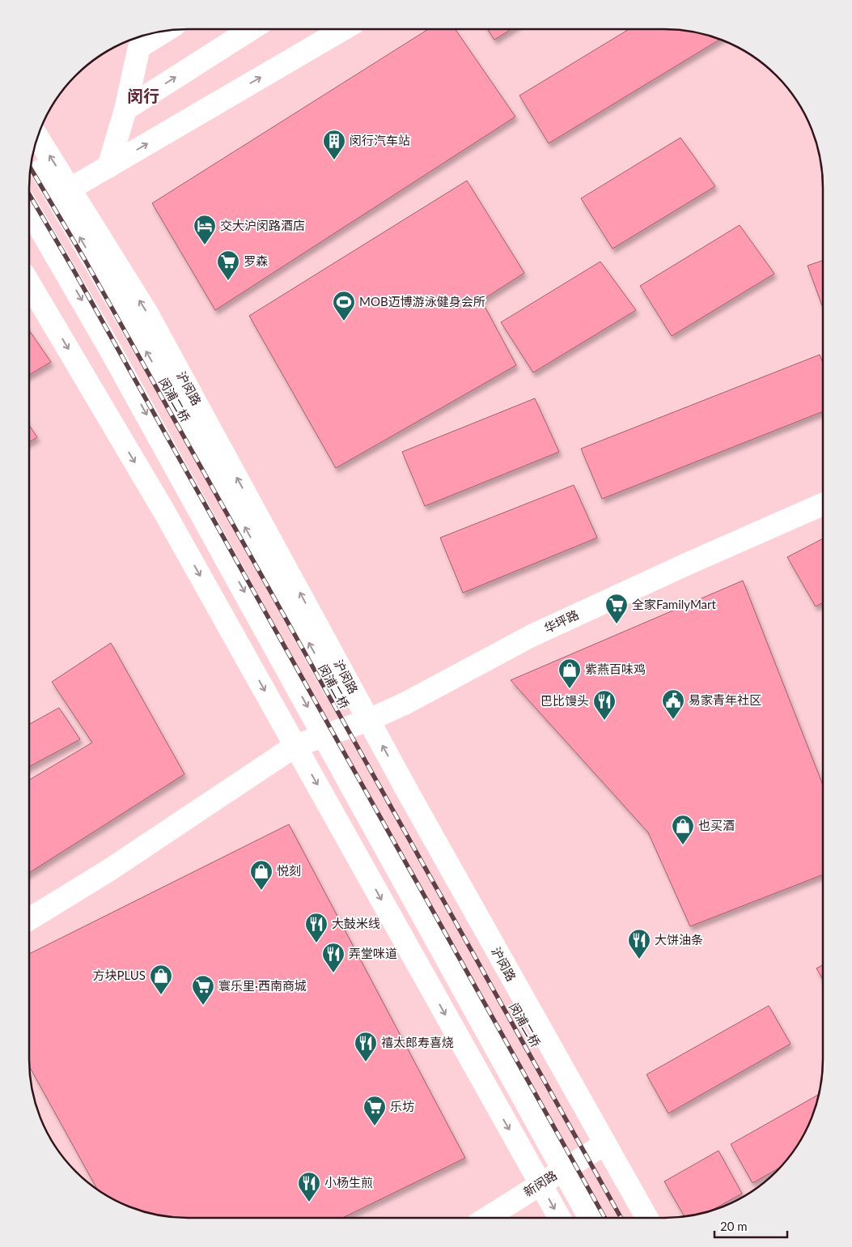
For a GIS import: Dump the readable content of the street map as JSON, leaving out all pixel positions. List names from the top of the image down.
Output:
{
  "streets": {
    "main road": [
      "沪闵路",
      "闵浦二桥",
      "华坪路",
      "新闵路"
    ]
  },
  "crossings": [
    ["沪闵路", "华坪路"],
    ["沪闵路", "新闵路"]
  ],
  "districts": ["闵行"],
  "places": {
    "building": ["闵行汽车站"],
    "hotel": ["交大沪闵路酒店"],
    "supermarket": [
      "罗森",
      "全家FamilyMart",
      "寰乐里·西南商城",
      "乐坊"
    ],
    "sports": ["MOB迈博游泳健身会所"],
    "shop": [
      "紫燕百味鸡",
      "也买酒",
      "悦刻",
      "方块PLUS"
    ],
    "public building": ["易家青年社区"],
    "restaurant": [
      "巴比馒头",
      "大鼓米线",
      "大饼油条",
      "弄堂咪道",
      "禧太郎寿喜烧",
      "小杨生煎"
    ]
  },
  "scale_bar": "20 m"
}
